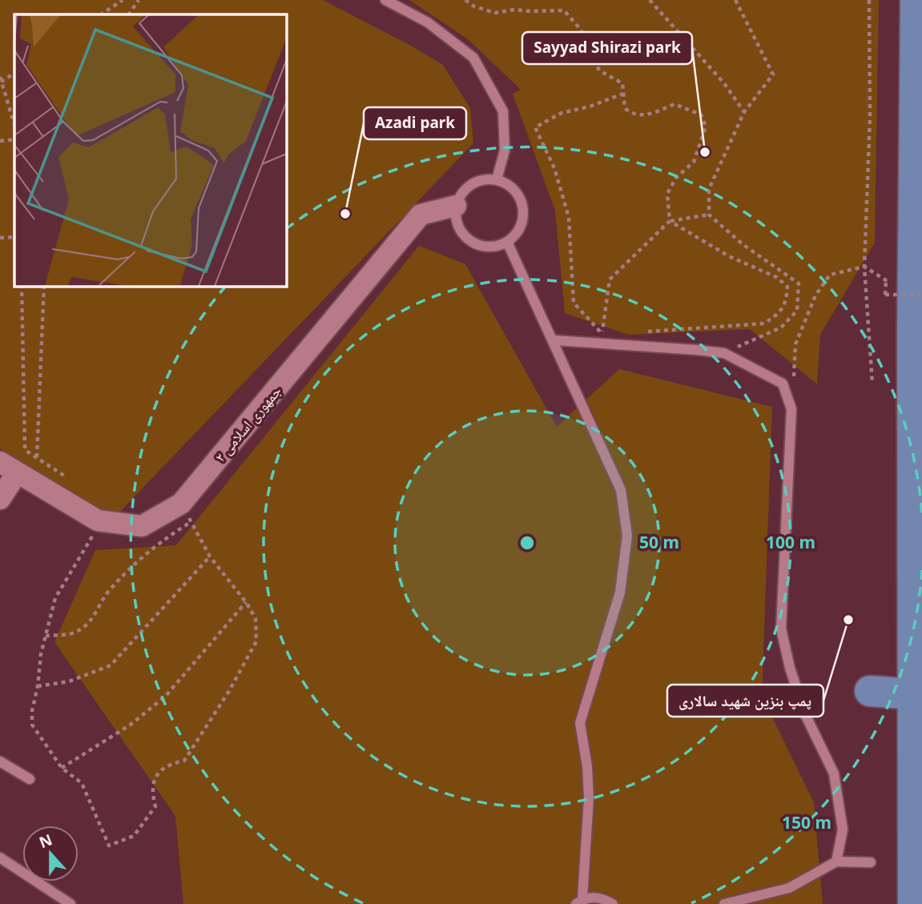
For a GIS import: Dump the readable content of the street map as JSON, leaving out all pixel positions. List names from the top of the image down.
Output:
{
  "streets": {
    "street": ["جمهوری اسلامی ۲"]
  },
  "places": ["Sayyad Shirazi park", "Azadi park", "پمپ بنزین شهید سالاری"],
  "north": "top",
  "rings": ["50 m", "100 m", "150 m"]
}
